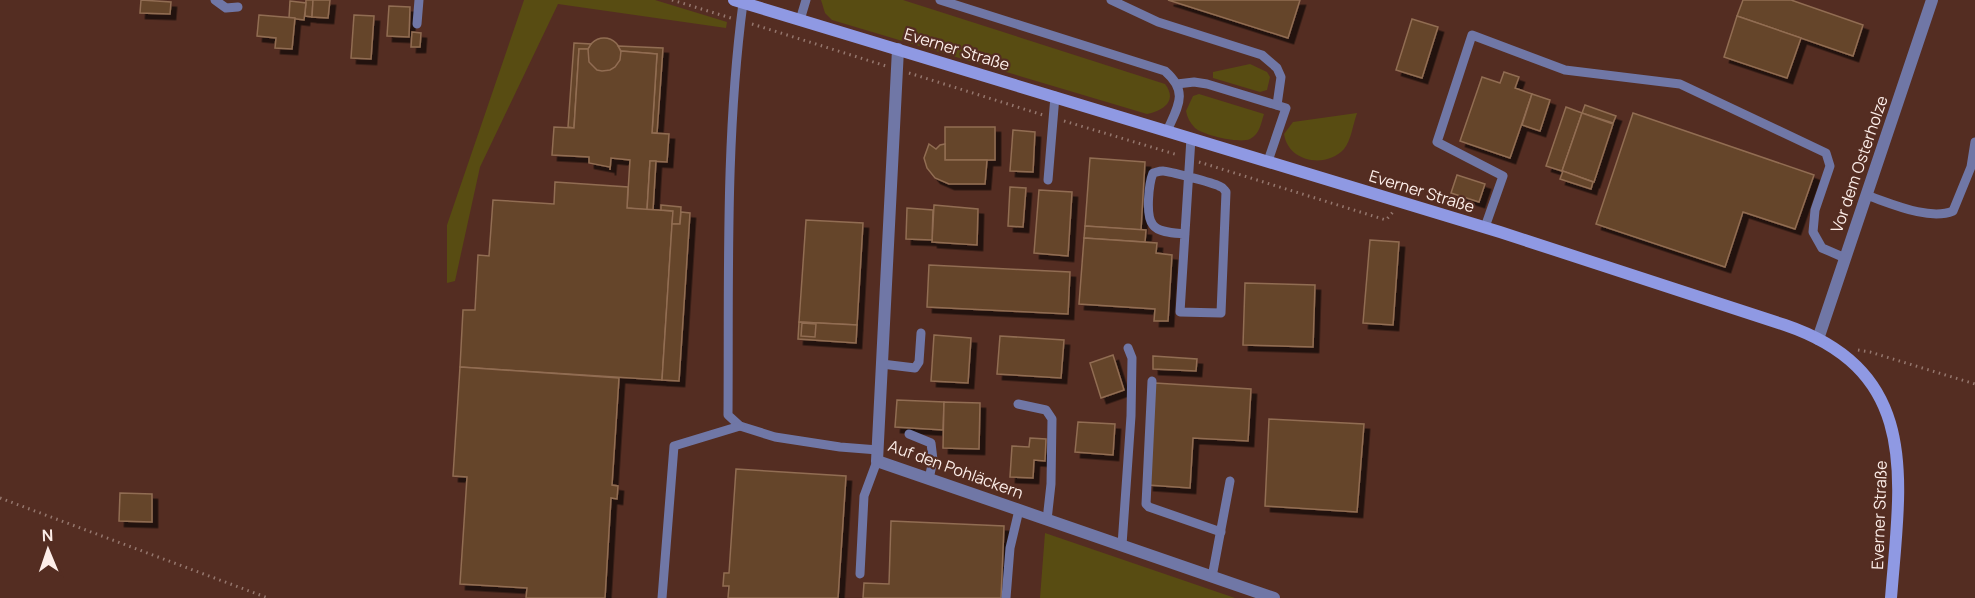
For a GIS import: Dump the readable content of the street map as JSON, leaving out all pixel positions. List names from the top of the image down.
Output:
{
  "streets": {
    "street": ["Everner Straße", "Vor dem Osterholze", "Auf den Pohläckern"]
  },
  "crossings": [
    ["Everner Straße", "Vor dem Osterholze"],
    ["Everner Straße", "Auf den Pohläckern"]
  ],
  "north": "top"
}
